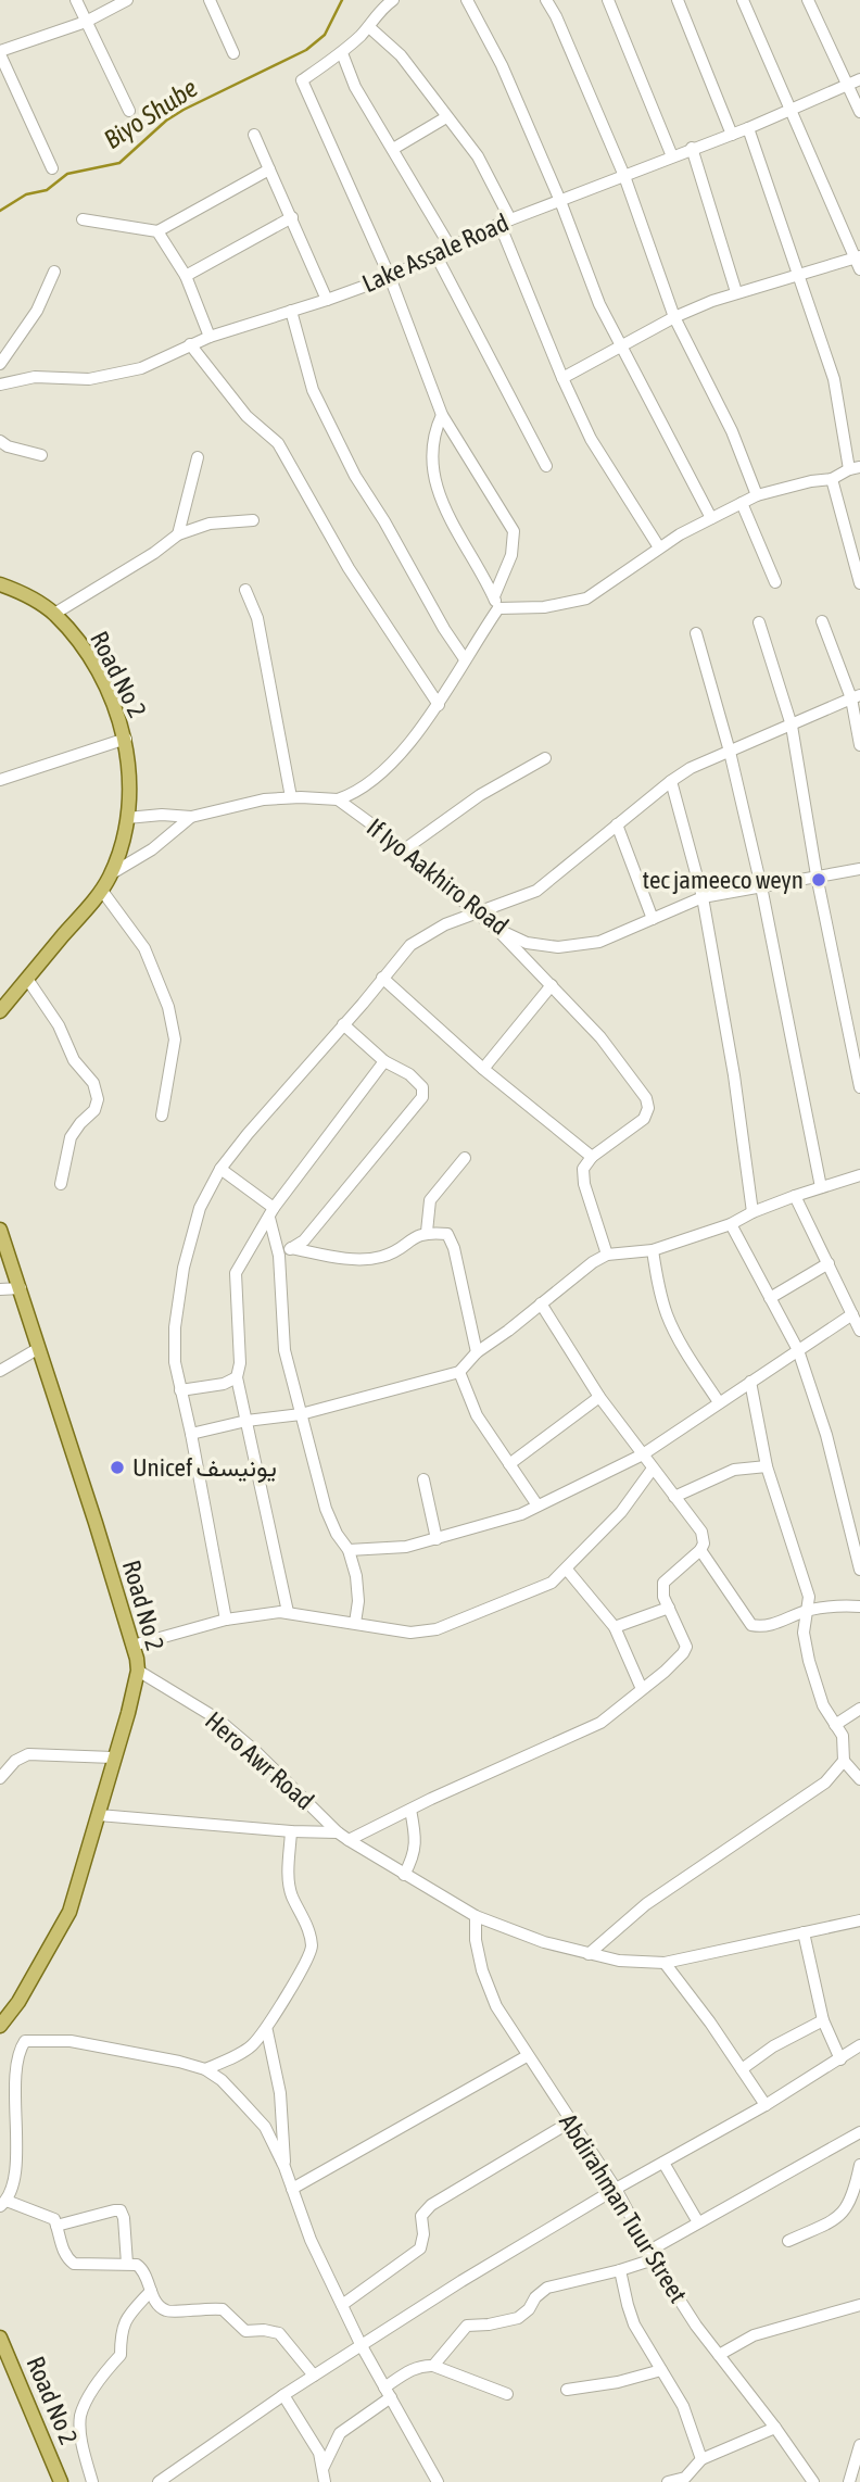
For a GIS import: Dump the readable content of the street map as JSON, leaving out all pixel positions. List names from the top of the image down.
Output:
{
  "streets": {
    "main road": ["Road No 2"],
    "street": [
      "Lake Assale Road",
      "If Iyo Aakhiro Road",
      "Hero Awr Road",
      "Abdirahman Tuur Street"
    ]
  },
  "crossings": [
    ["Road No 2", "Hero Awr Road"],
    ["Hero Awr Road", "Abdirahman Tuur Street"]
  ],
  "water": ["Biyo Shube"],
  "places": ["tec jameeco weyn", "Unicef يونيسف"]
}
